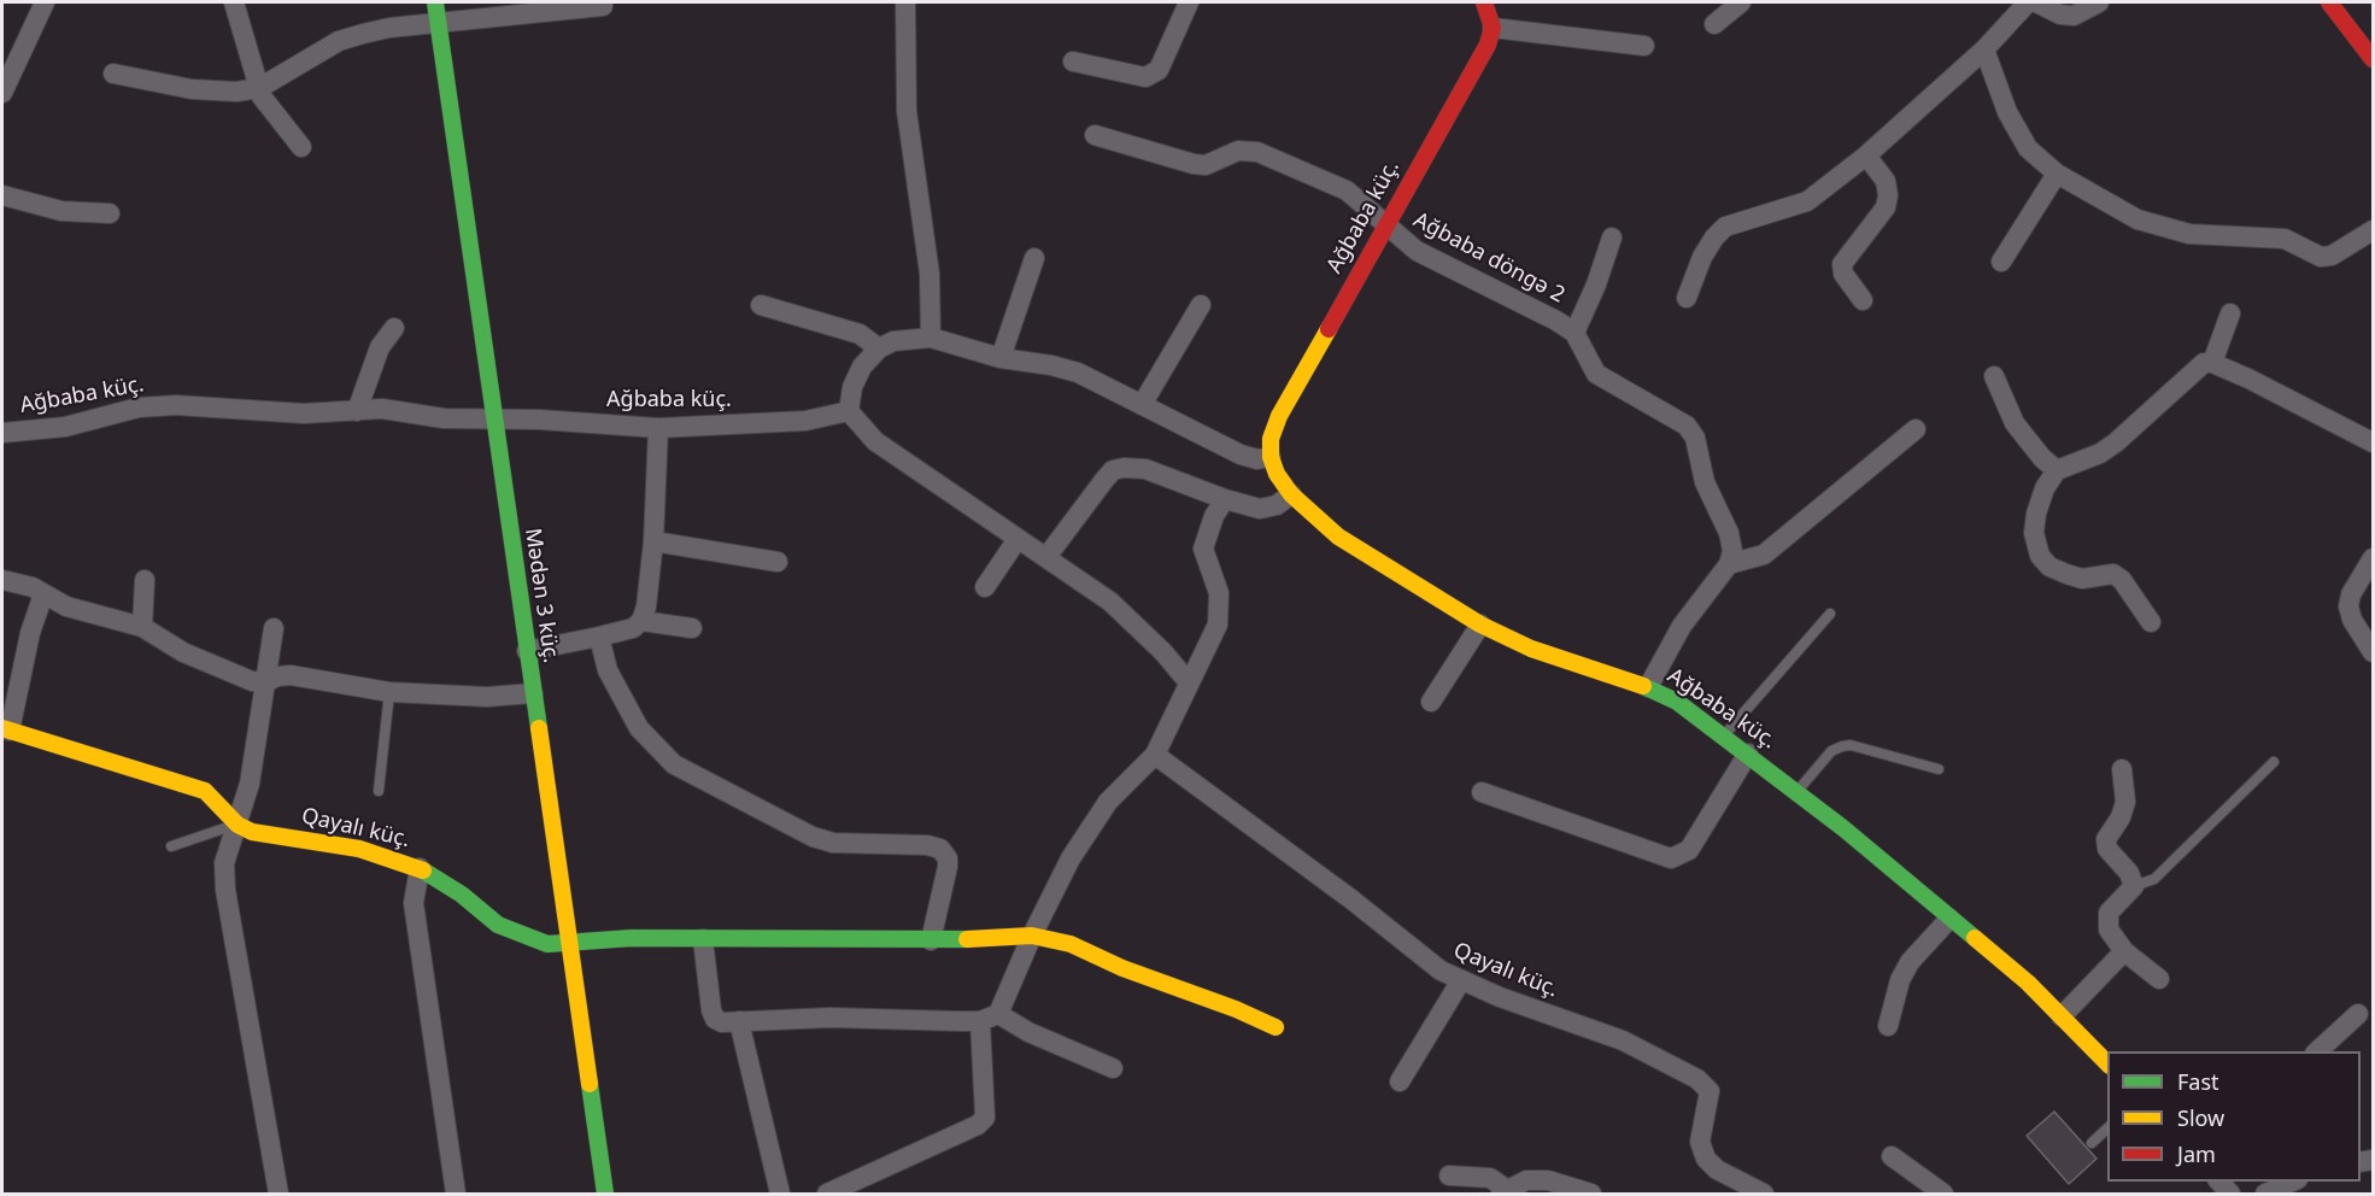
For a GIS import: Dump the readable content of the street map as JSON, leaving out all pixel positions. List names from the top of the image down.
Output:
{
  "streets": {
    "street": [
      "Ağbaba küç.",
      "Ağbaba döngə 2",
      "Mədən 3 küç.",
      "Qayalı küç."
    ]
  },
  "crossings": [
    ["Ağbaba küç.", "Ağbaba döngə 2"],
    ["Ağbaba küç.", "Mədən 3 küç."],
    ["Mədən 3 küç.", "Qayalı küç."]
  ],
  "legend": ["Fast", "Slow", "Jam"]
}
